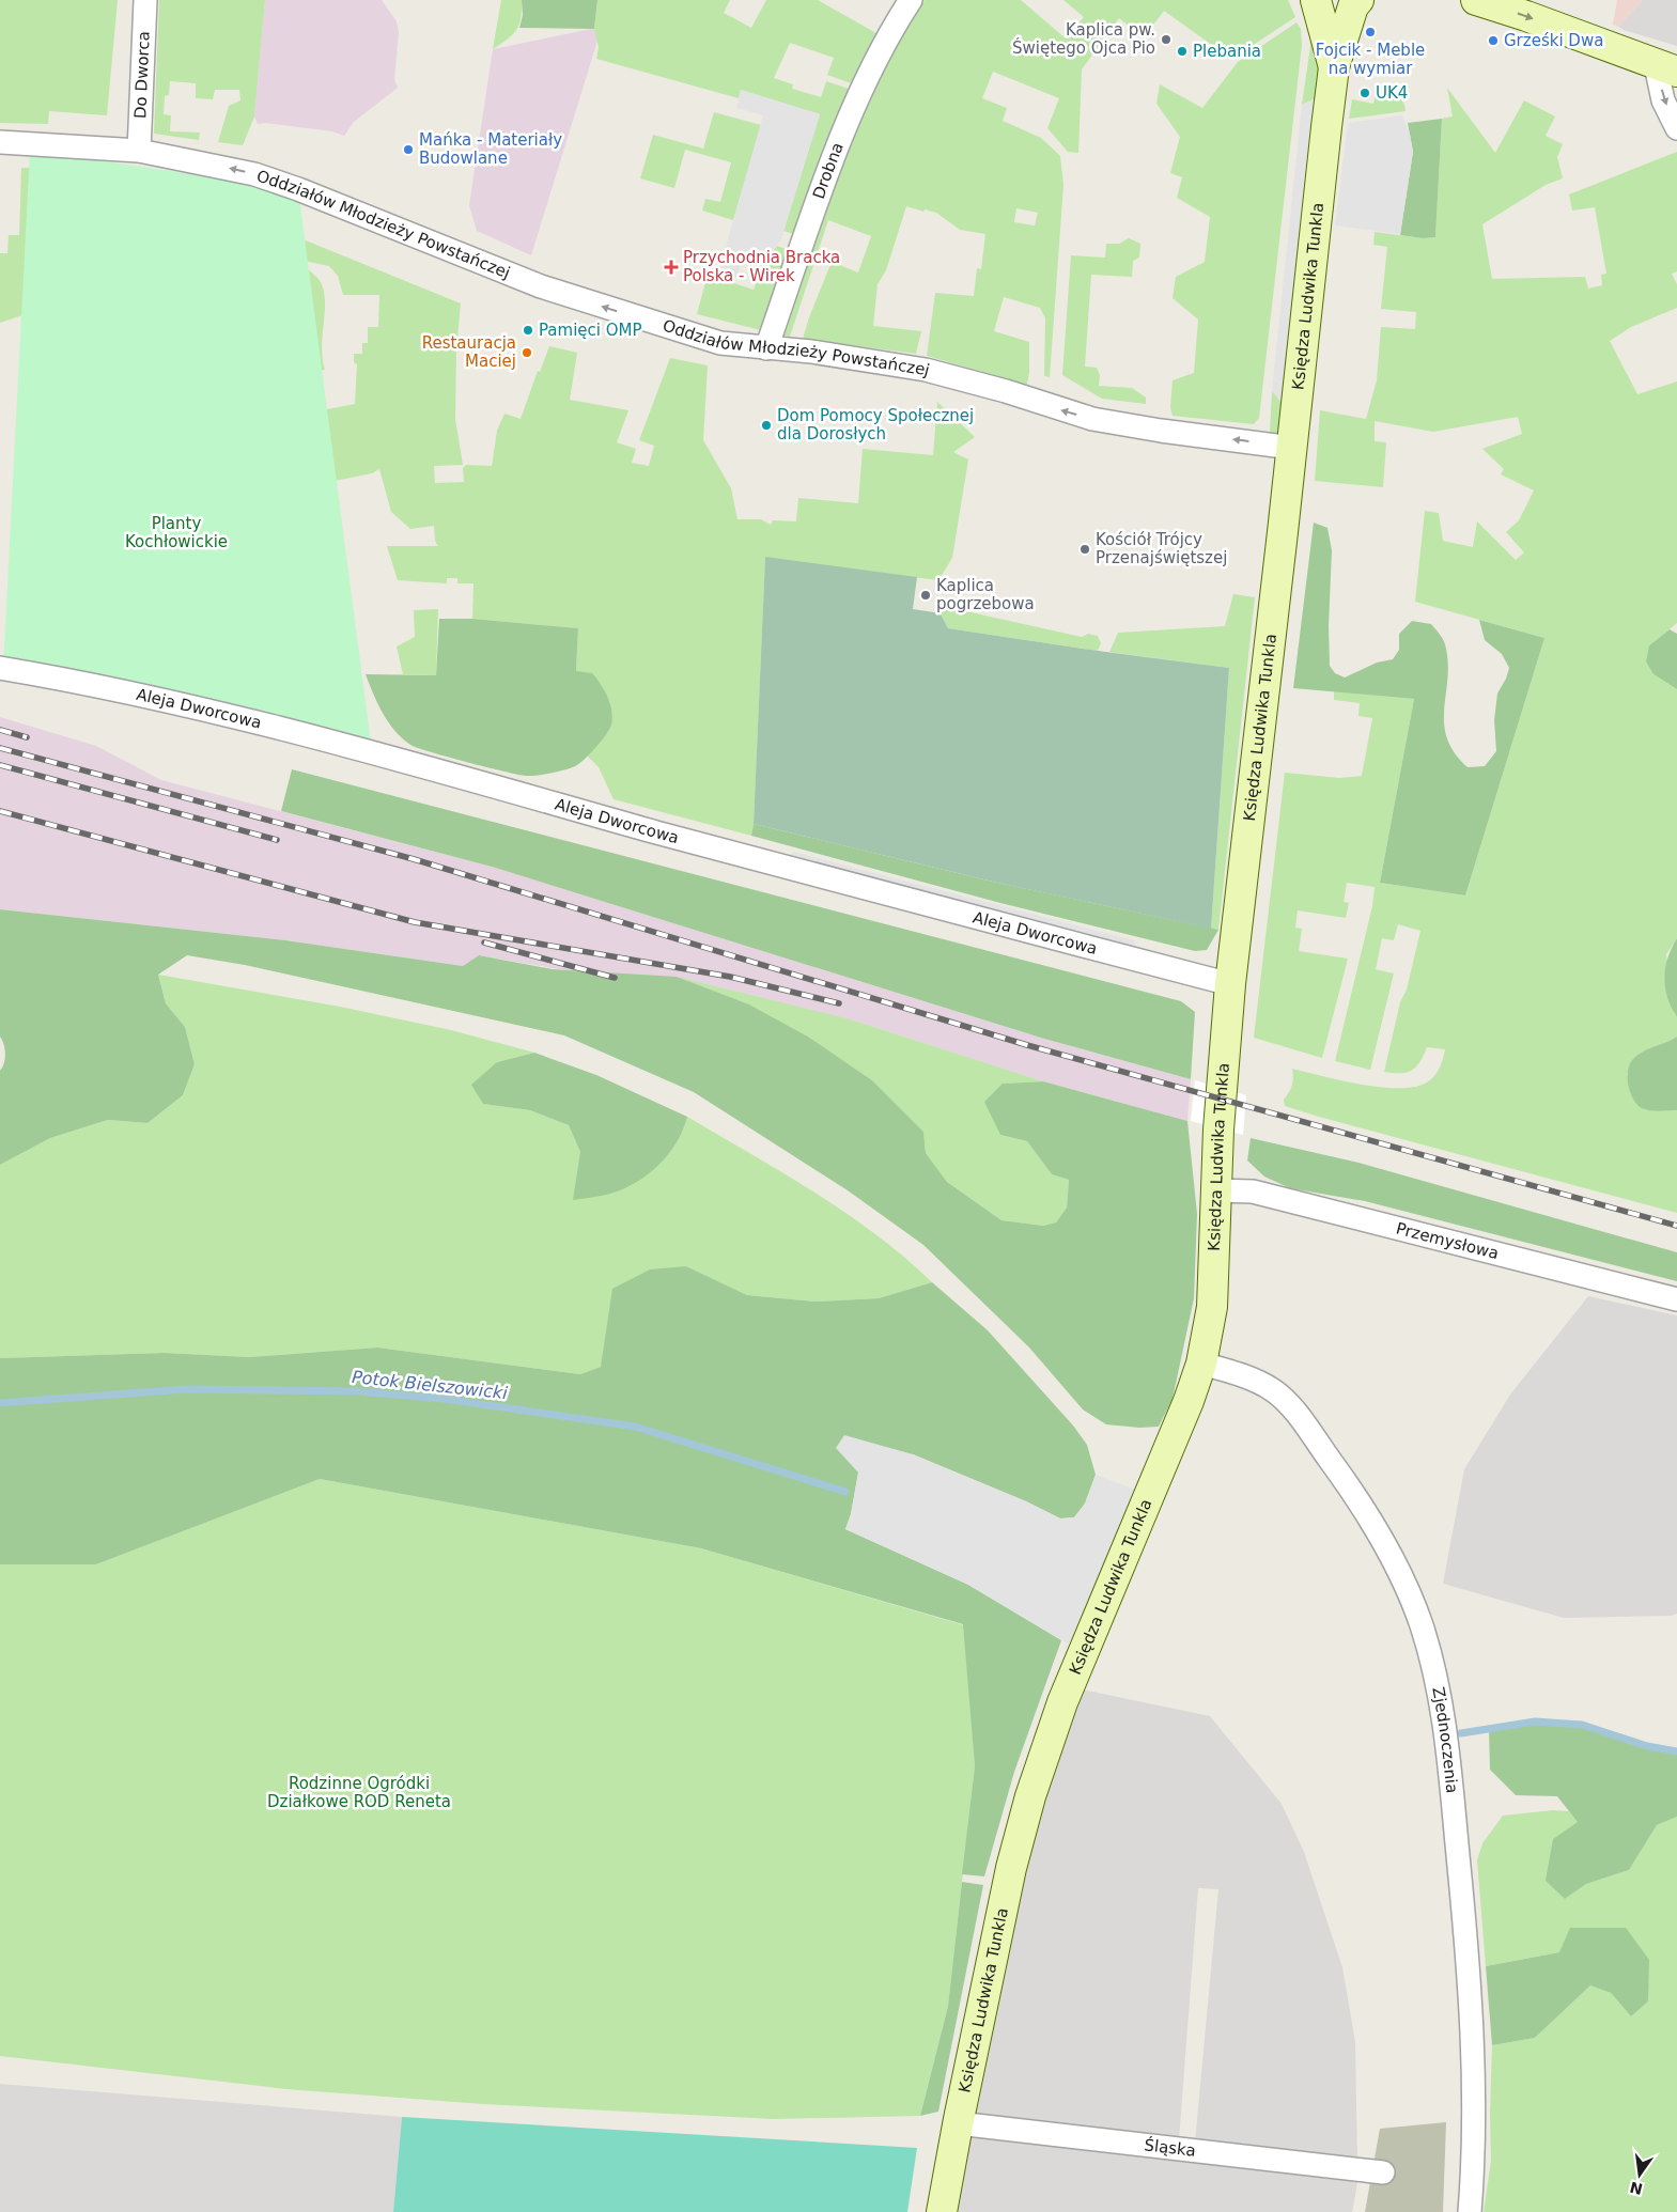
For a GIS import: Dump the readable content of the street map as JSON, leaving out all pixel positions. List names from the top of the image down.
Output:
{
  "streets": {
    "street": [
      "Do Dworca",
      "Drobna",
      "Oddziałów Młodzieży Powstańczej",
      "Księdza Ludwika Tunkla",
      "Aleja Dworcowa",
      "Przemysłowa",
      "Zjednoczenia",
      "Śląska"
    ]
  },
  "crossings": [
    ["Do Dworca", "Oddziałów Młodzieży Powstańczej"],
    ["Drobna", "Oddziałów Młodzieży Powstańczej"],
    ["Oddziałów Młodzieży Powstańczej", "Księdza Ludwika Tunkla"],
    ["Księdza Ludwika Tunkla", "Aleja Dworcowa"],
    ["Księdza Ludwika Tunkla", "Przemysłowa"],
    ["Księdza Ludwika Tunkla", "Zjednoczenia"],
    ["Księdza Ludwika Tunkla", "Śląska"]
  ],
  "one_way": ["Oddziałów Młodzieży Powstańczej"],
  "water": ["Potok Bielszowicki"],
  "parks": ["Planty Kochłowickie", "Rodzinne Ogródki Działkowe ROD Reneta"],
  "places": {
    "other": [
      "Fojcik - Meble na wymiar",
      "Kaplica pw. Świętego Ojca Pio",
      "Grześki Dwa",
      "Plebania",
      "UK4",
      "Mańka - Materiały Budowlane",
      "Pamięci OMP",
      "Restauracja Maciej",
      "Dom Pomocy Społecznej dla Dorosłych",
      "Kościół Trójcy Przenajświętszej",
      "Kaplica pogrzebowa"
    ],
    "health": ["Przychodnia Bracka Polska - Wirek"]
  },
  "north": "bottom"
}
